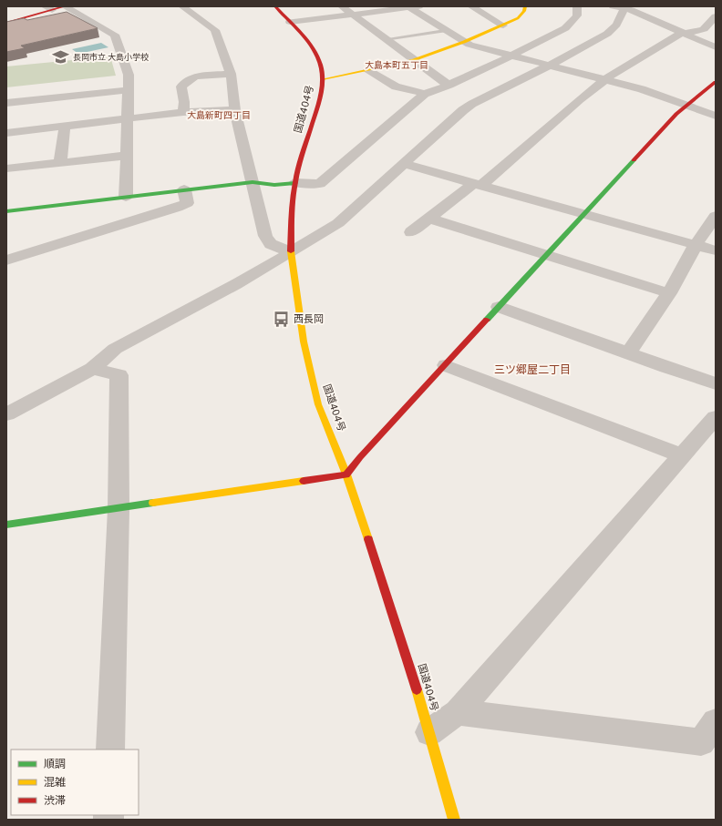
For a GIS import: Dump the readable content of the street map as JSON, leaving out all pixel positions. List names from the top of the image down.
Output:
{
  "streets": {
    "main road": ["国道404号"]
  },
  "districts": ["大島本町五丁目", "大島新町四丁目", "三ツ郷屋二丁目"],
  "places": {
    "school or university": ["長岡市立 大島小学校"],
    "bus stop": ["西長岡"]
  },
  "legend": ["順調", "混雑", "渋滞"]
}
